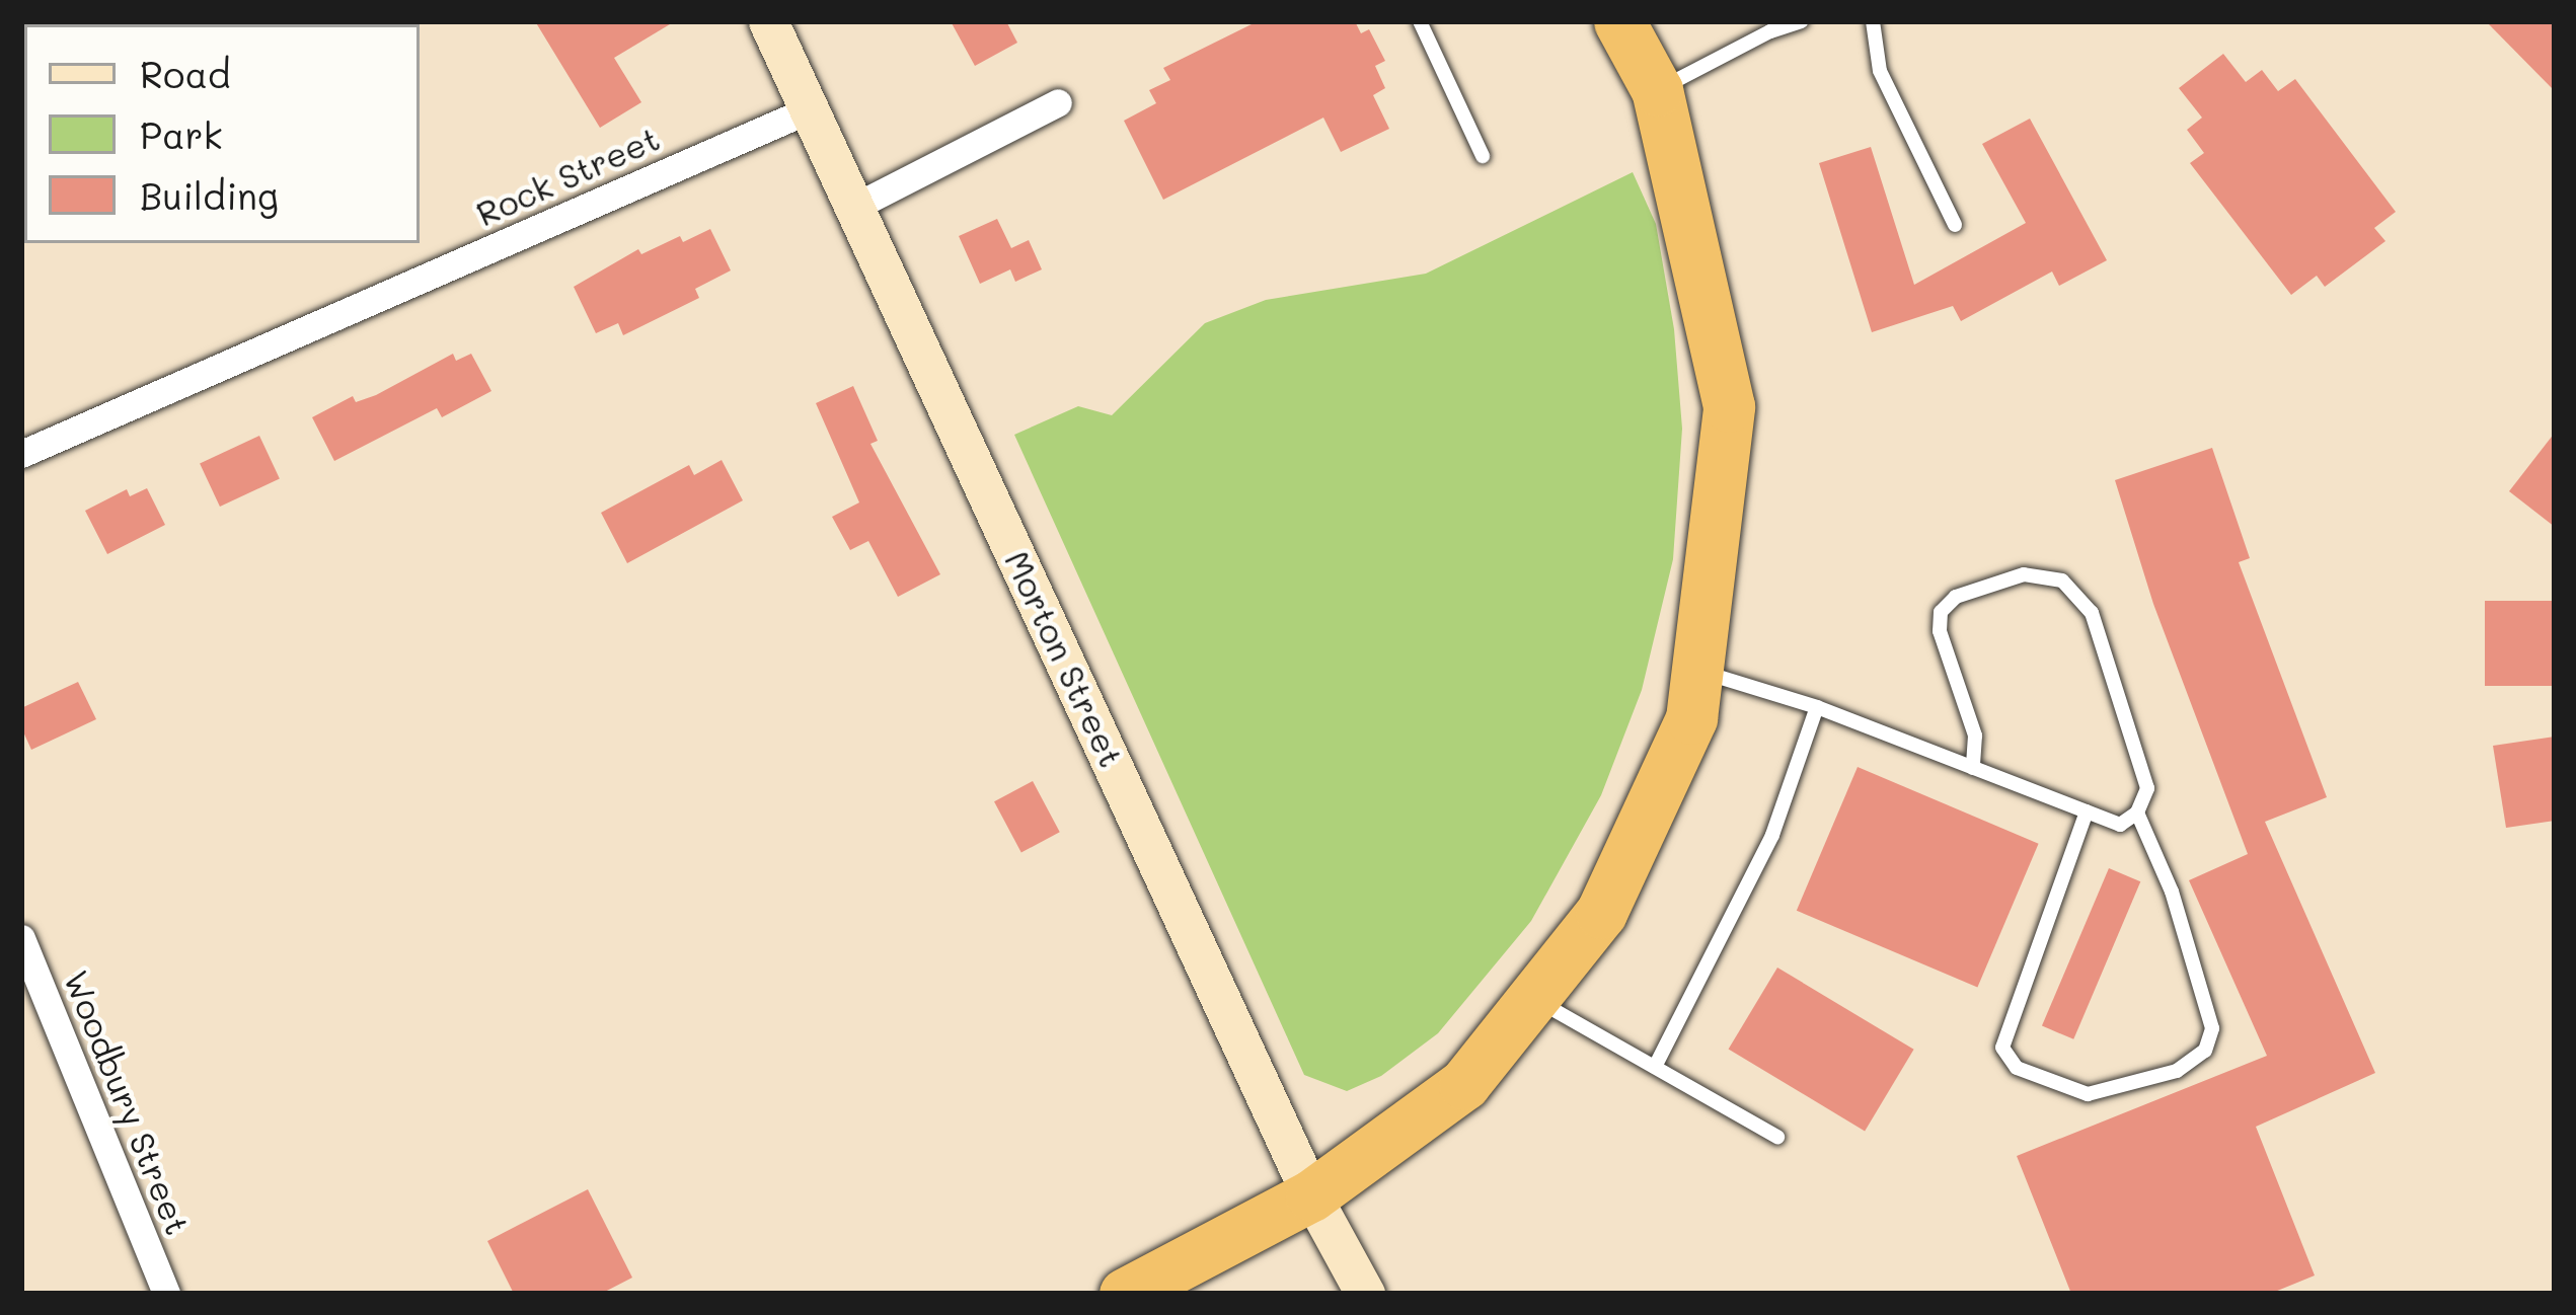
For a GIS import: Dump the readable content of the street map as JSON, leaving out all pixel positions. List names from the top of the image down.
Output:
{
  "streets": {
    "street": ["Rock Street", "Morton Street", "Woodbury Street"]
  },
  "crossings": [
    ["Rock Street", "Morton Street"]
  ],
  "legend": ["Road", "Park", "Building"]
}
